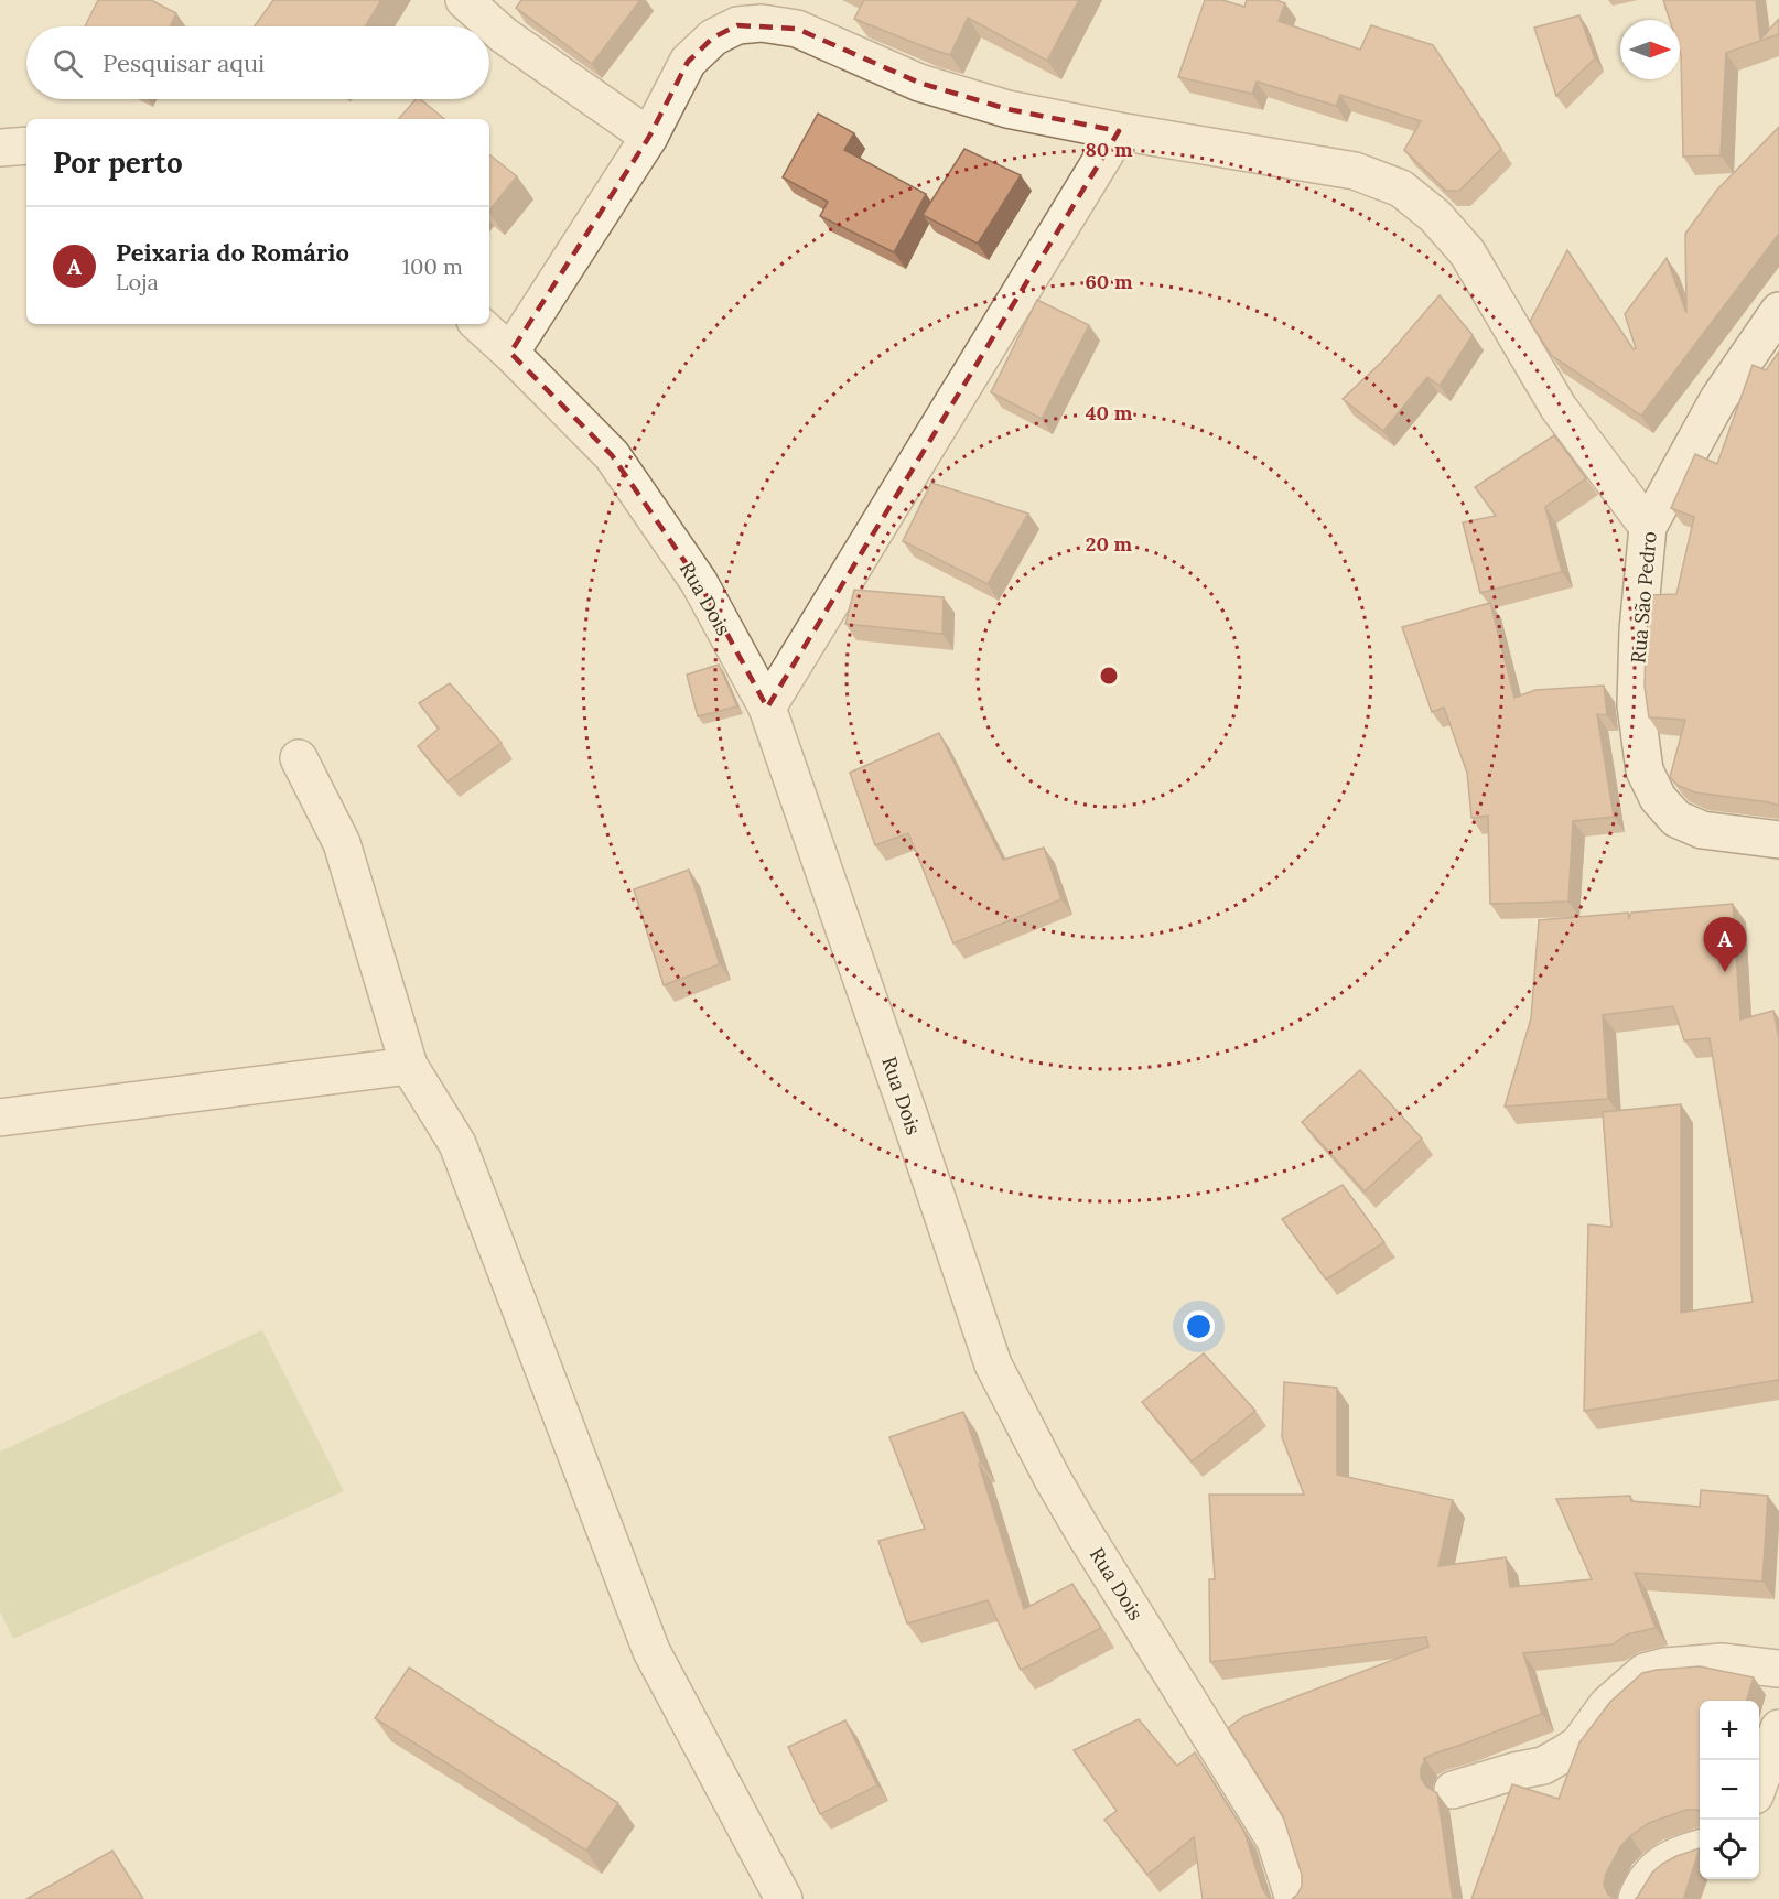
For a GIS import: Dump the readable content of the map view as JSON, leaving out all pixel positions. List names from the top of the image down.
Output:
{
  "streets": {
    "street": ["Rua São Pedro", "Rua Dois"]
  },
  "north": "right",
  "page": {
    "search": "Pesquisar aqui",
    "heading": "Por perto",
    "list": [
      {
        "mark": "A",
        "name": "Peixaria do Romário",
        "note": "Loja",
        "value": "100 m"
      }
    ],
    "pins": "A",
    "map_buttons": ["+", "−"]
  },
  "rings": [
    "80 m",
    "60 m",
    "40 m",
    "20 m"
  ]
}
